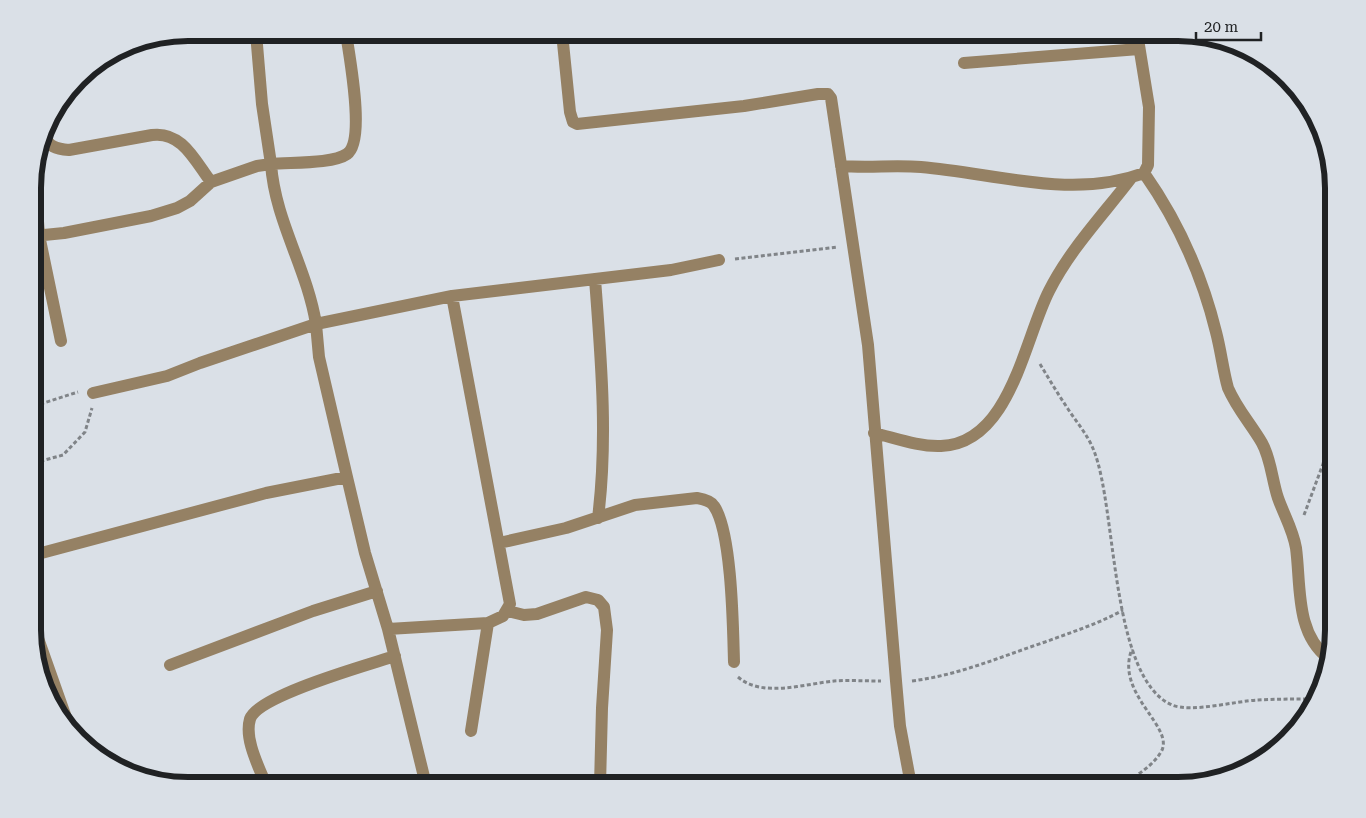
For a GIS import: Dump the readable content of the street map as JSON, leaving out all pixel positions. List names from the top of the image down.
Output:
{
  "scale_bar": "20 m"
}
